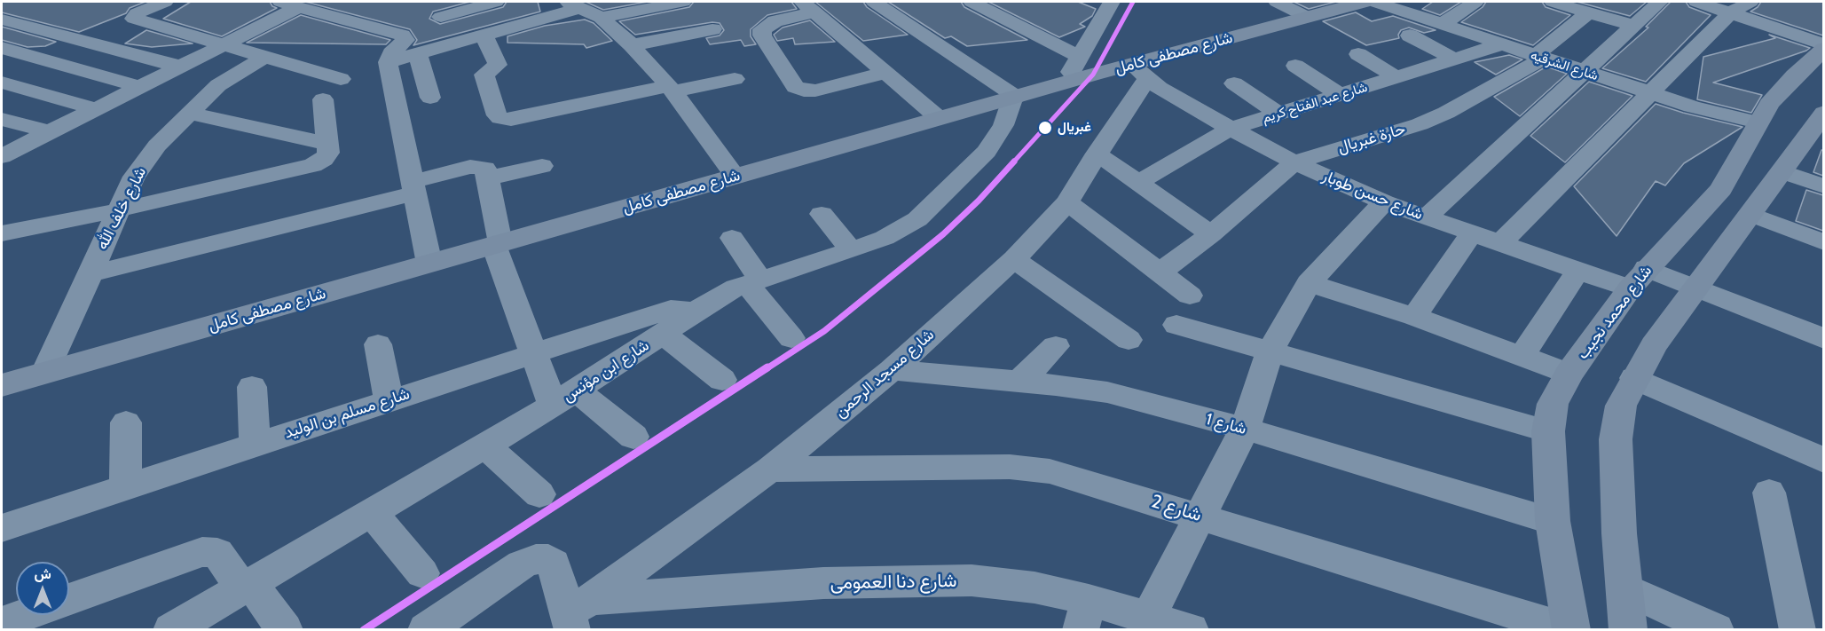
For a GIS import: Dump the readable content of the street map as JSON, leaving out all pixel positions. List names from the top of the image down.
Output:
{
  "streets": {
    "main road": ["شارع مصطفى كامل", "شارع محمد نجيب"],
    "street": [
      "شارع الشرقيه",
      "شارع عبد الفتاح كريم",
      "حارة غبريال",
      "شارع حسن طوبار",
      "شارع خلف الله",
      "شارع ابن مؤنس",
      "شارع مسجد الرحمن",
      "شارع مسلم بن الوليد",
      "شارع 1",
      "شارع 2",
      "شارع دنا العمومى"
    ]
  },
  "crossings": [
    ["شارع مصطفى كامل", "شارع حسن طوبار"],
    ["شارع مصطفى كامل", "شارع خلف الله"],
    ["شارع مصطفى كامل", "شارع ابن مؤنس"],
    ["شارع مصطفى كامل", "شارع مسجد الرحمن"],
    ["شارع الشرقيه", "شارع عبد الفتاح كريم"],
    ["شارع الشرقيه", "حارة غبريال"],
    ["شارع الشرقيه", "شارع محمد نجيب"],
    ["شارع عبد الفتاح كريم", "شارع حسن طوبار"],
    ["حارة غبريال", "شارع حسن طوبار"],
    ["شارع حسن طوبار", "شارع محمد نجيب"],
    ["شارع حسن طوبار", "شارع مسجد الرحمن"],
    ["شارع محمد نجيب", "شارع 1"],
    ["شارع محمد نجيب", "شارع 2"],
    ["شارع ابن مؤنس", "شارع مسلم بن الوليد"],
    ["شارع مسجد الرحمن", "شارع 1"],
    ["شارع مسجد الرحمن", "شارع 2"],
    ["شارع مسجد الرحمن", "شارع دنا العمومى"]
  ],
  "places": ["غبريال"],
  "north": "top"
}
